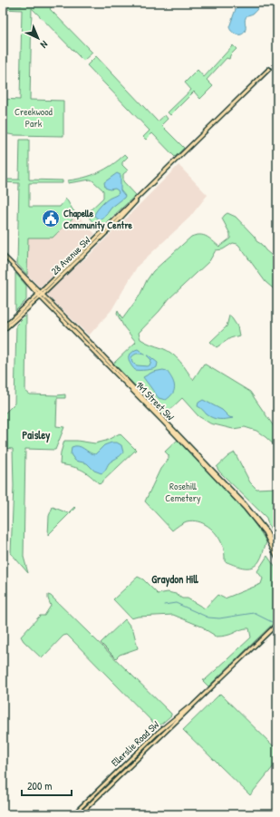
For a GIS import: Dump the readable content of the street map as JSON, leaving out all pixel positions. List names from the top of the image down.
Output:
{
  "streets": {
    "main road": ["28 Avenue SW", "141 Street SW", "Ellerslie Road SW"]
  },
  "crossings": [
    ["28 Avenue SW", "141 Street SW"]
  ],
  "districts": ["Paisley", "Graydon Hill"],
  "parks": ["Creekwood Park", "Rosehill Cemetery"],
  "places": {
    "public building": ["Chapelle Community Centre"]
  },
  "scale_bar": "200 m",
  "north": "bottom right"
}
